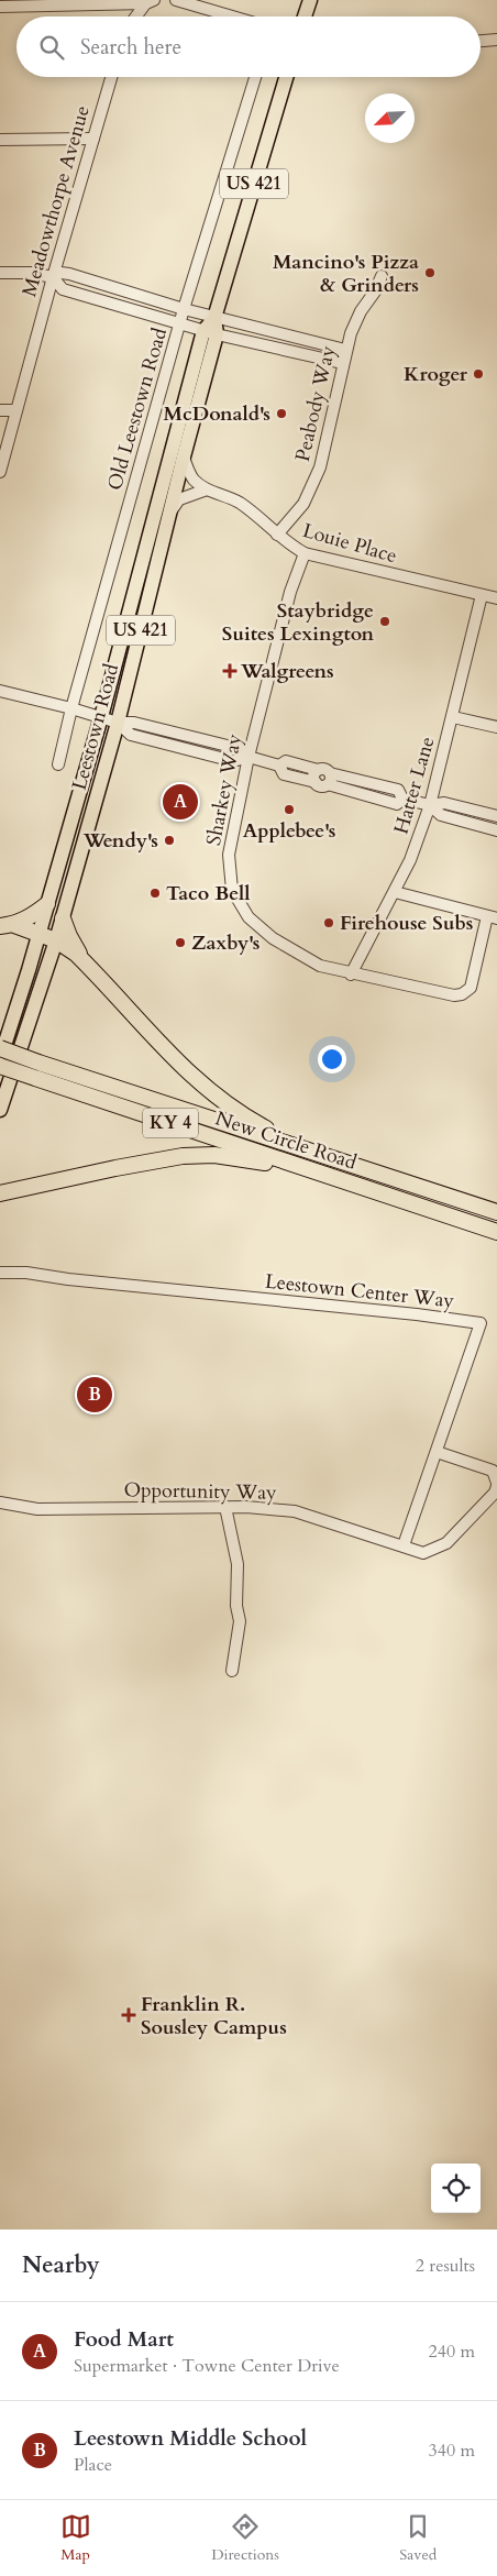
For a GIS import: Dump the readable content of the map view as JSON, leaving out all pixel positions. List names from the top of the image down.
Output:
{
  "streets": {
    "highway": ["KY 4", "New Circle Road"],
    "main road": ["US 421", "Leestown Road"],
    "street": [
      "Meadowthorpe Avenue",
      "Peabody Way",
      "Old Leestown Road",
      "Louie Place",
      "Hatter Lane",
      "Sharkey Way",
      "Leestown Center Way",
      "Opportunity Way"
    ]
  },
  "crossings": [
    ["Peabody Way", "Louie Place"],
    ["Louie Place", "Leestown Road"],
    ["Louie Place", "Hatter Lane"],
    ["Louie Place", "Sharkey Way"],
    ["Hatter Lane", "Sharkey Way"],
    ["Leestown Center Way", "Opportunity Way"]
  ],
  "places": {
    "other": [
      "Mancino's Pizza & Grinders",
      "Kroger",
      "McDonald's",
      "Staybridge Suites Lexington",
      "Applebee's",
      "Wendy's",
      "Taco Bell",
      "Firehouse Subs",
      "Zaxby's"
    ],
    "health": ["Walgreens", "Franklin R. Sousley Campus"]
  },
  "north": "bottom left",
  "page": {
    "search": "Search here",
    "pins": ["A", "B"],
    "heading": ["Nearby", "2 results"],
    "list": [
      {
        "mark": "A",
        "name": "Food Mart",
        "note": "Supermarket · Towne Center Drive",
        "value": "240 m"
      },
      {
        "mark": "B",
        "name": "Leestown Middle School",
        "note": "Place",
        "value": "340 m"
      }
    ],
    "nav": ["Map", "Directions", "Saved"]
  }
}
